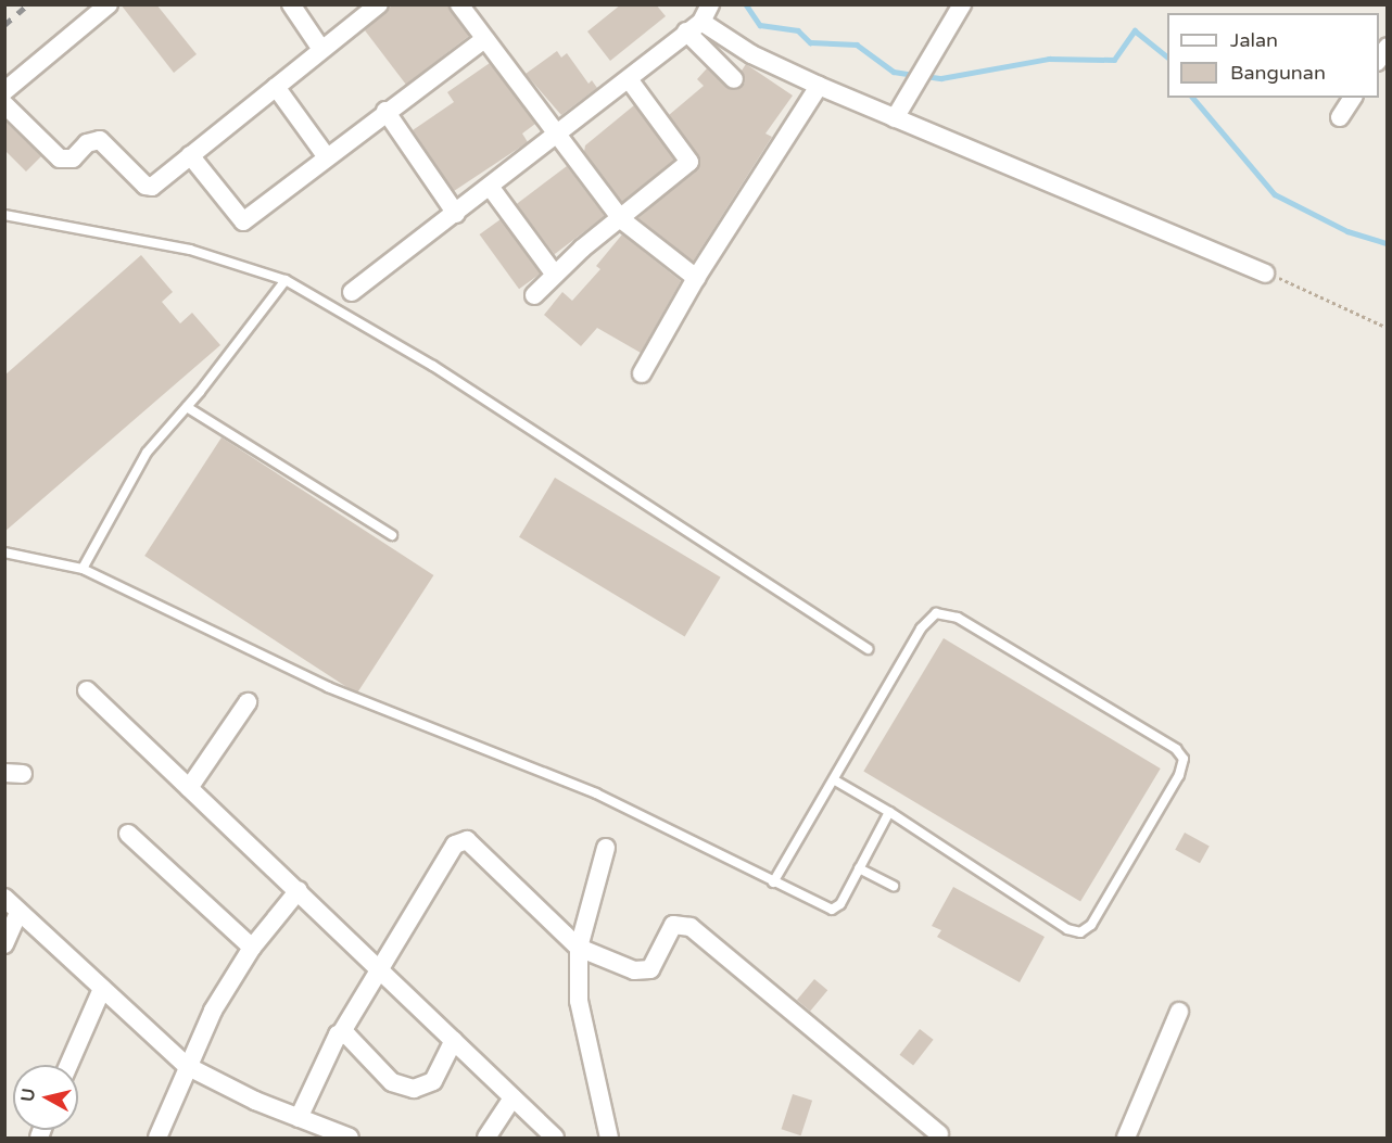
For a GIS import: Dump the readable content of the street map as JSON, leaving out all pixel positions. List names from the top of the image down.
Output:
{
  "legend": ["Jalan", "Bangunan"],
  "north": "left"
}
